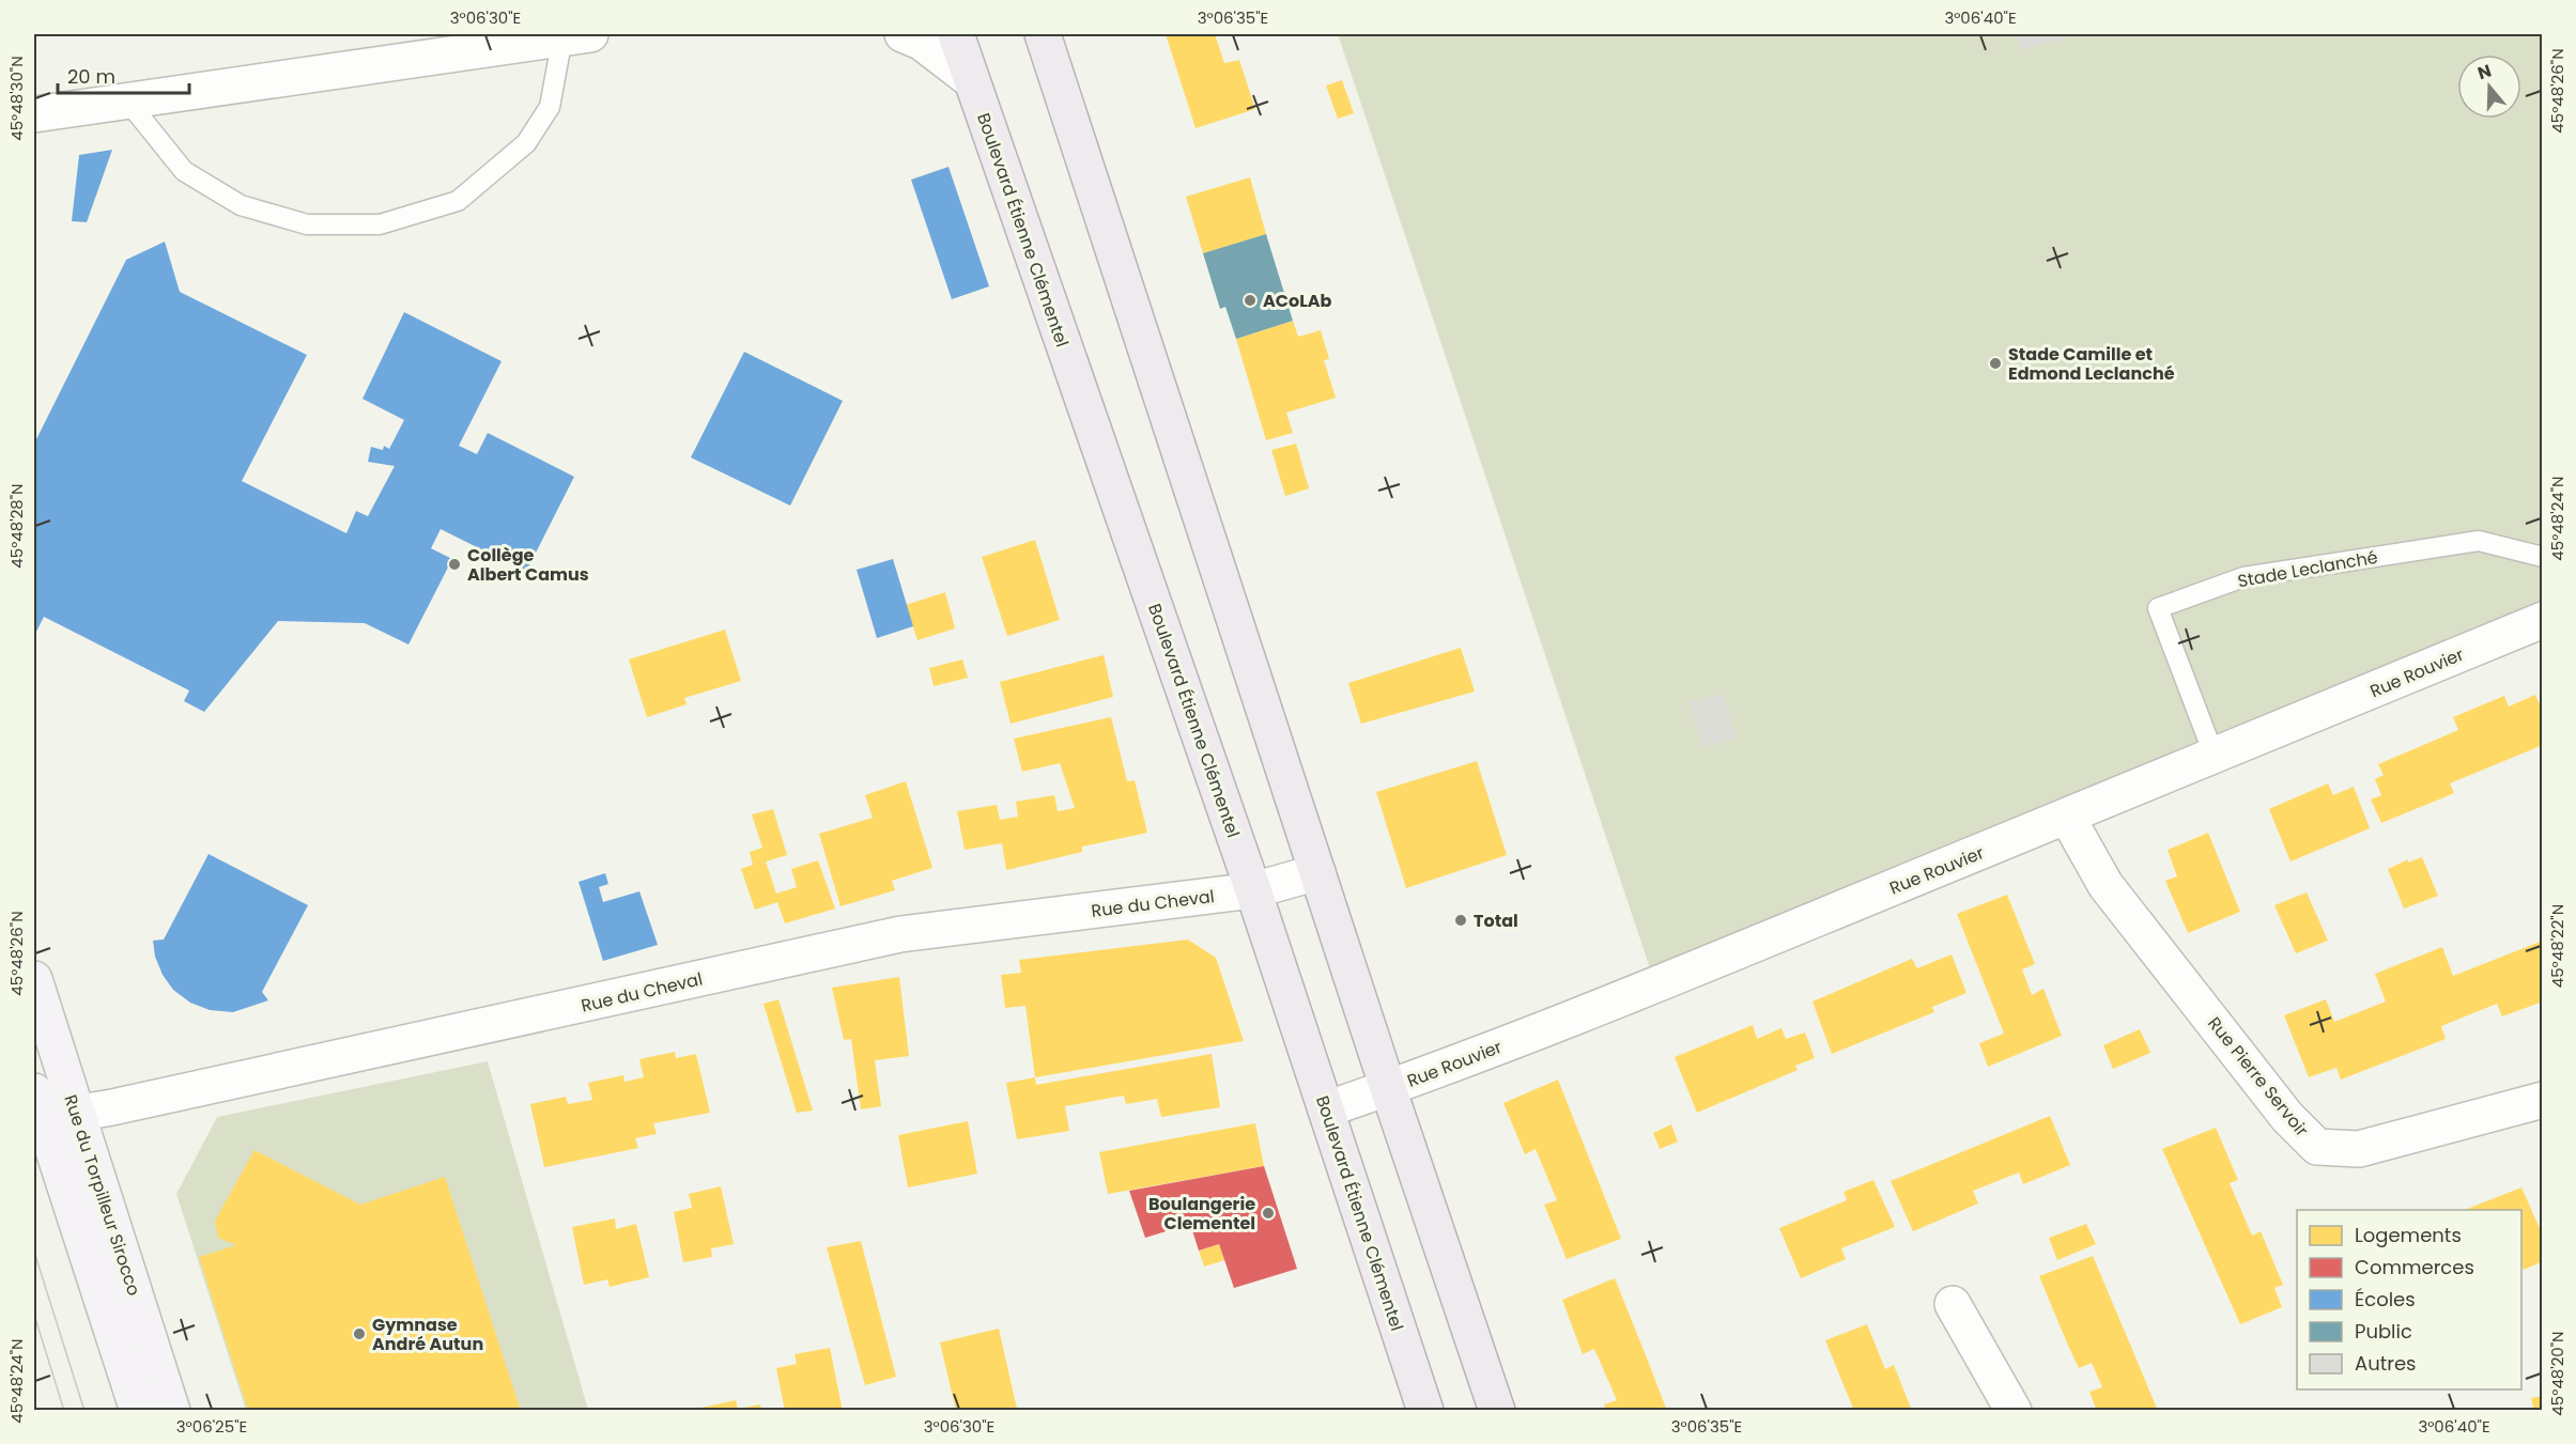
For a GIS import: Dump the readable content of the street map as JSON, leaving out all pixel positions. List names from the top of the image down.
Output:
{
  "streets": {
    "main road": ["Boulevard Étienne Clémentel"],
    "street": [
      "Rue Rouvier",
      "Rue du Cheval",
      "Rue Pierre Servoir",
      "Rue du Torpilleur Sirocco"
    ],
    "lane": ["Stade Leclanché"]
  },
  "crossings": [
    ["Boulevard Étienne Clémentel", "Rue Rouvier"],
    ["Boulevard Étienne Clémentel", "Rue du Cheval"],
    ["Stade Leclanché", "Rue Rouvier"],
    ["Rue Rouvier", "Rue Pierre Servoir"],
    ["Rue du Cheval", "Rue du Torpilleur Sirocco"]
  ],
  "places": [
    "ACoLAb",
    "Stade Camille et Edmond Leclanché",
    "Collège Albert Camus",
    "Total",
    "Boulangerie Clementel",
    "Gymnase André Autun"
  ],
  "legend": [
    "Logements",
    "Commerces",
    "Écoles",
    "Public",
    "Autres"
  ],
  "scale_bar": "20 m",
  "north": "top",
  "coordinates": [
    "3°06'30\"E",
    "3°06'35\"E",
    "3°06'40\"E",
    "45°48'26\"N",
    "45°48'30\"N",
    "45°48'24\"N",
    "45°48'28\"N",
    "45°48'22\"N",
    "45°48'20\"N",
    "3°06'25\"E"
  ]
}
